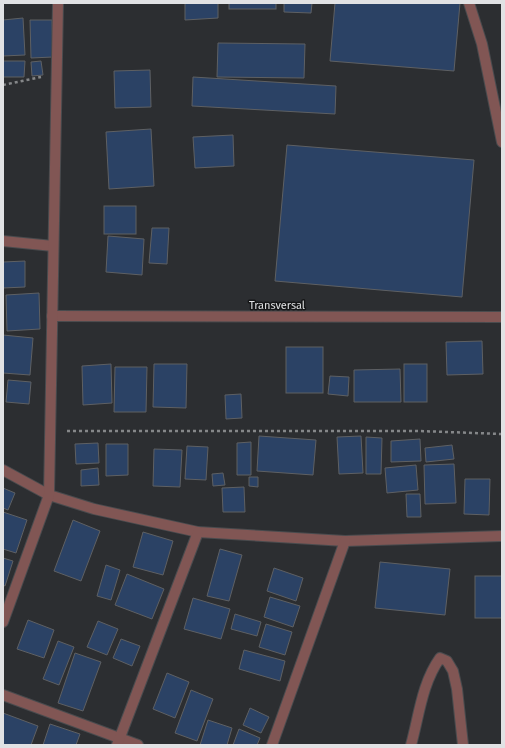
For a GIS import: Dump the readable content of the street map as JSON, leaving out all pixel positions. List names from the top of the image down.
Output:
{
  "streets": {
    "street": ["Transversal"]
  }
}
